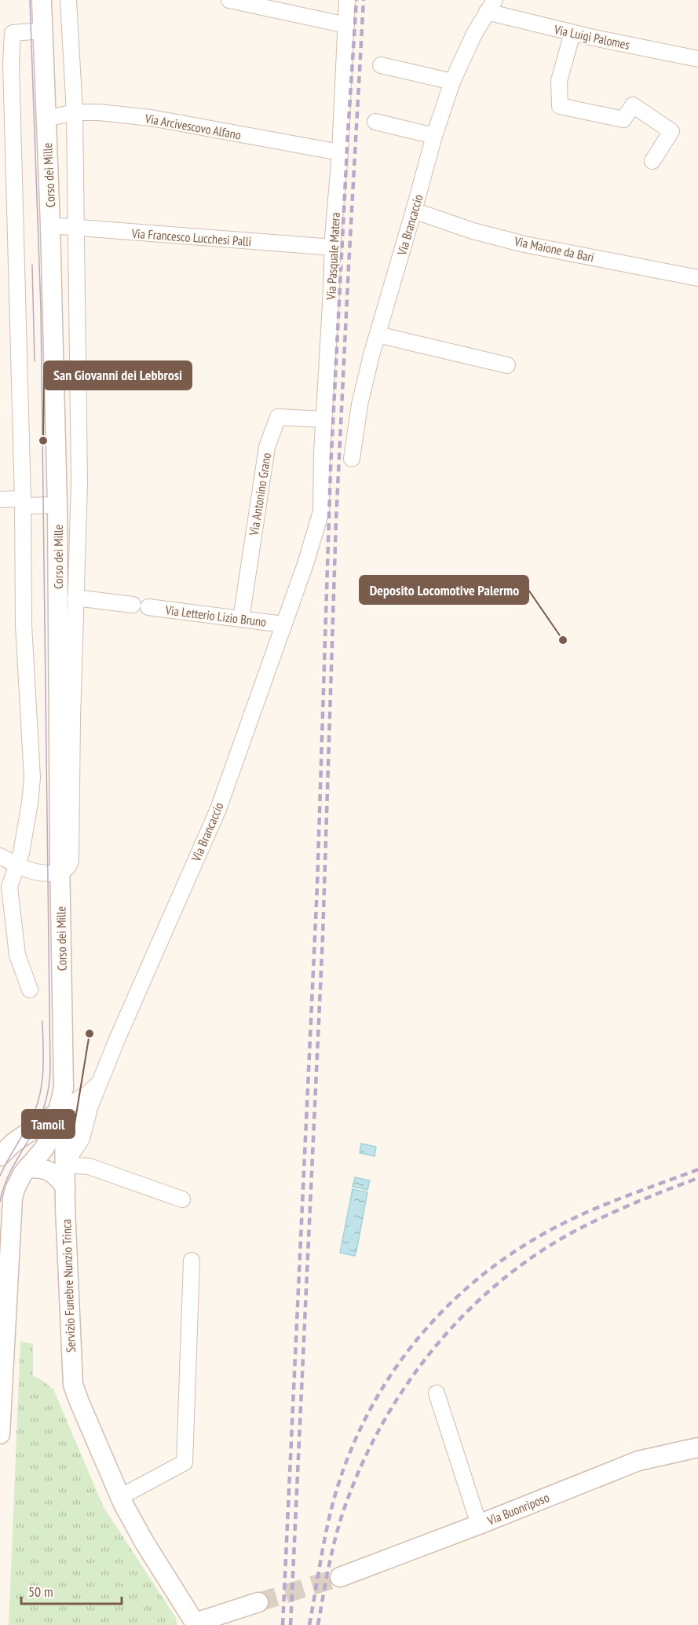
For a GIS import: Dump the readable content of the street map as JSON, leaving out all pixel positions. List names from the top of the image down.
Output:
{
  "streets": {
    "street": [
      "Via Luigi Palomes",
      "Via Arcivescovo Alfano",
      "Corso dei Mille",
      "Via Brancaccio",
      "Via Francesco Lucchesi Palli",
      "Via Maione da Bari",
      "Via Pasquale Matera",
      "Via Antonino Grano",
      "Via Letterio Lizio Bruno",
      "Servizio Funebre Nunzio Trinca",
      "Via Buonriposo"
    ]
  },
  "crossings": [
    ["Via Luigi Palomes", "Via Brancaccio"],
    ["Via Arcivescovo Alfano", "Corso dei Mille"],
    ["Via Arcivescovo Alfano", "Via Pasquale Matera"],
    ["Corso dei Mille", "Via Francesco Lucchesi Palli"],
    ["Via Brancaccio", "Via Maione da Bari"],
    ["Via Brancaccio", "Via Pasquale Matera"],
    ["Via Brancaccio", "Via Letterio Lizio Bruno"],
    ["Via Francesco Lucchesi Palli", "Via Pasquale Matera"],
    ["Via Pasquale Matera", "Via Antonino Grano"],
    ["Via Antonino Grano", "Via Letterio Lizio Bruno"]
  ],
  "places": ["San Giovanni dei Lebbrosi", "Deposito Locomotive Palermo", "Tamoil"],
  "scale_bar": "50 m"
}
